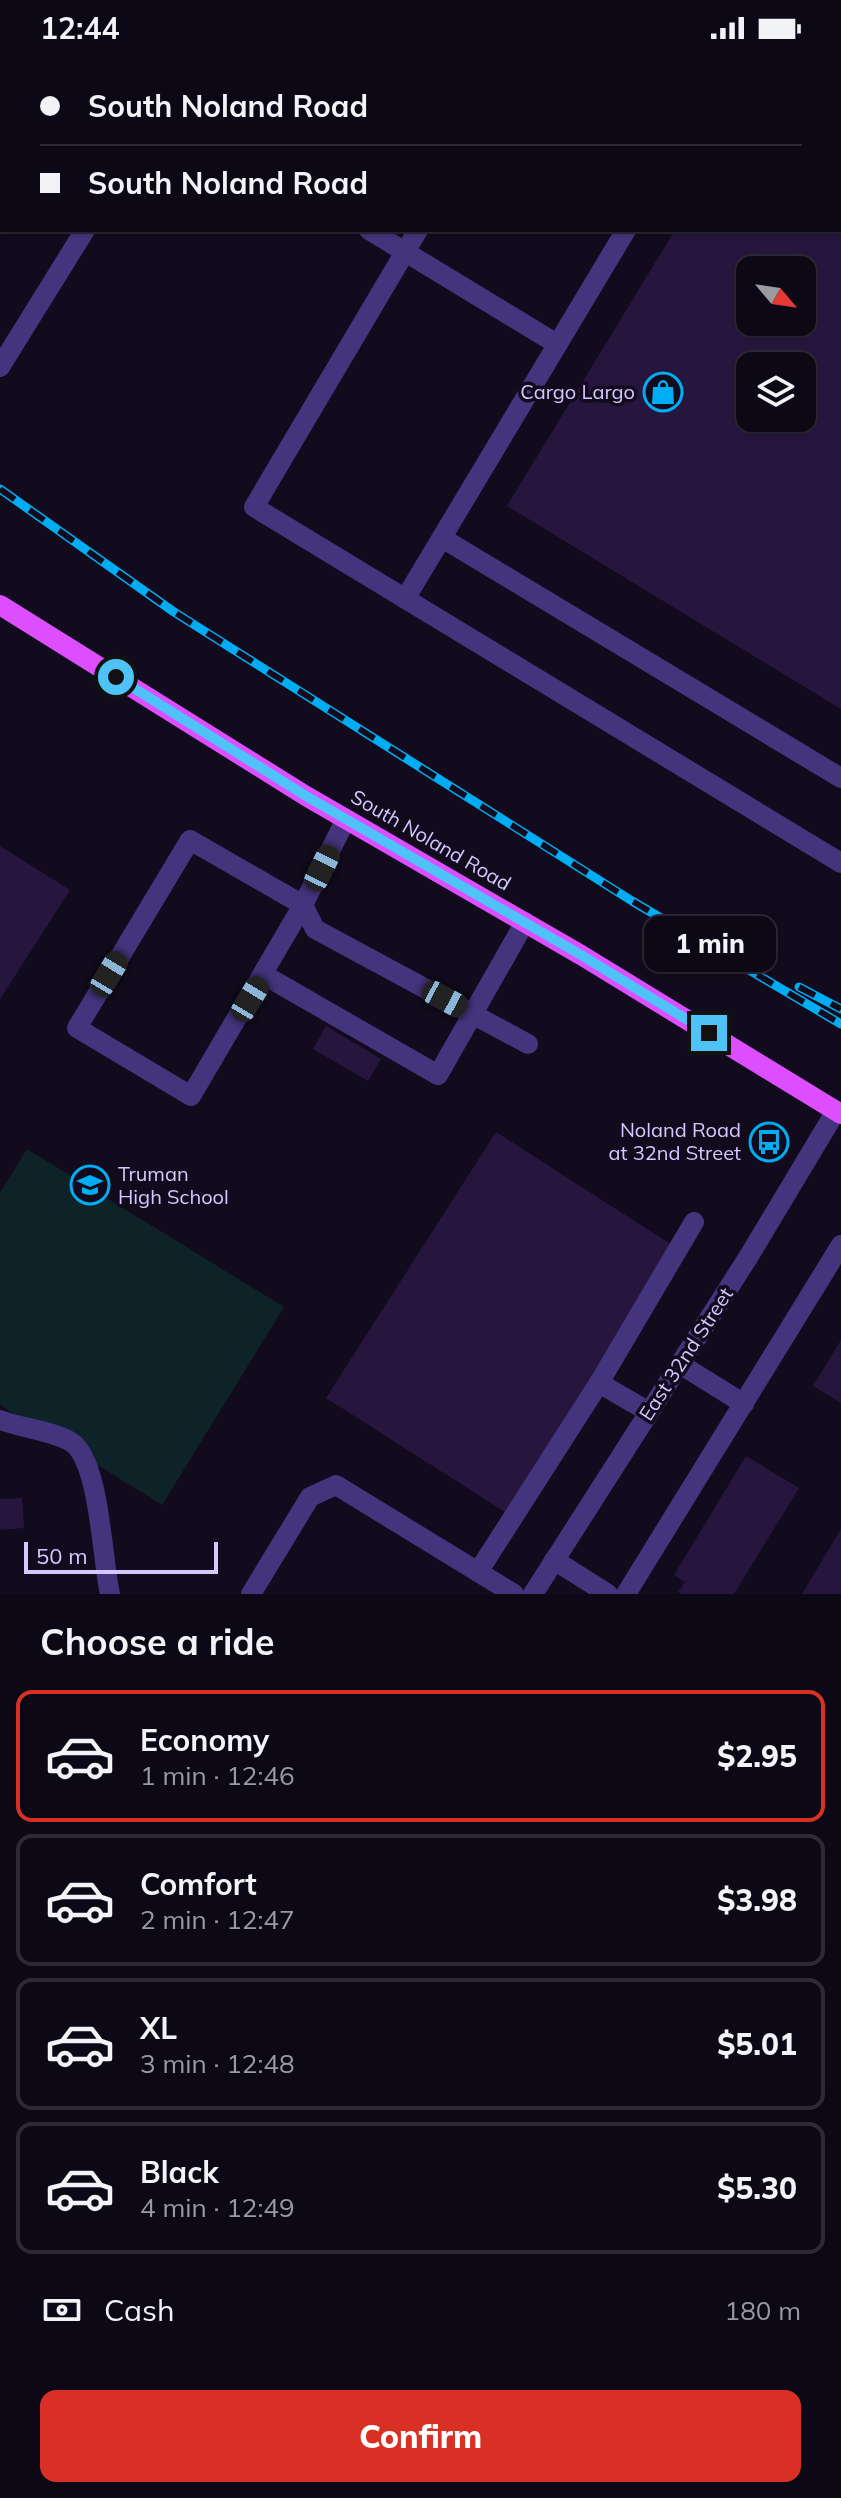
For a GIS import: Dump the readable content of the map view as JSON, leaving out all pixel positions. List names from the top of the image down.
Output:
{
  "streets": {
    "main road": ["South Noland Road"],
    "street": ["East 32nd Street"]
  },
  "crossings": [
    ["South Noland Road", "East 32nd Street"]
  ],
  "places": {
    "shop": ["Cargo Largo"],
    "bus stop": ["Noland Road at 32nd Street"],
    "school or university": ["Truman High School"]
  },
  "scale_bar": "50 m",
  "north": "bottom right",
  "page": {
    "status": "12:44",
    "banner": ["South Noland Road", "South Noland Road"],
    "bubble": "1 min",
    "scale": "50 m",
    "heading": "Choose a ride",
    "list": [
      {
        "name": "Economy",
        "note": "1 min · 12:46",
        "value": "$2.95"
      },
      {
        "name": "Comfort",
        "note": "2 min · 12:47",
        "value": "$3.98"
      },
      {
        "name": "XL",
        "note": "3 min · 12:48",
        "value": "$5.01"
      },
      {
        "name": "Black",
        "note": "4 min · 12:49",
        "value": "$5.30"
      }
    ],
    "pay": ["Cash", "180 m"],
    "buttons": "Confirm"
  }
}
